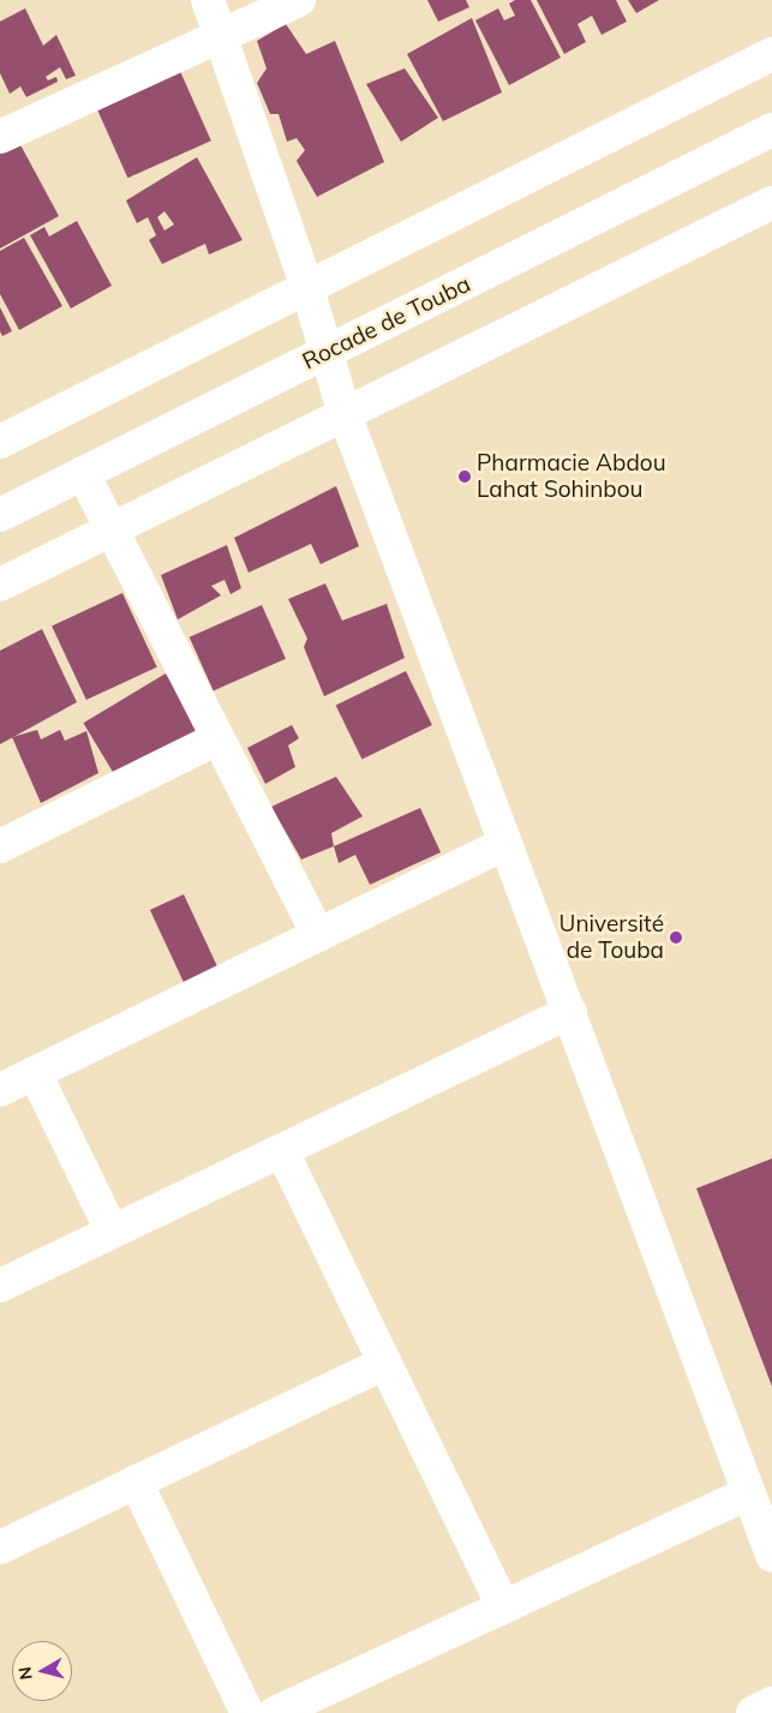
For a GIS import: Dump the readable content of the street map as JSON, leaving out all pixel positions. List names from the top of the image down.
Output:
{
  "streets": {
    "street": ["Rocade de Touba"]
  },
  "places": ["Pharmacie Abdou Lahat Sohinbou", "Université de Touba"],
  "north": "left"
}
